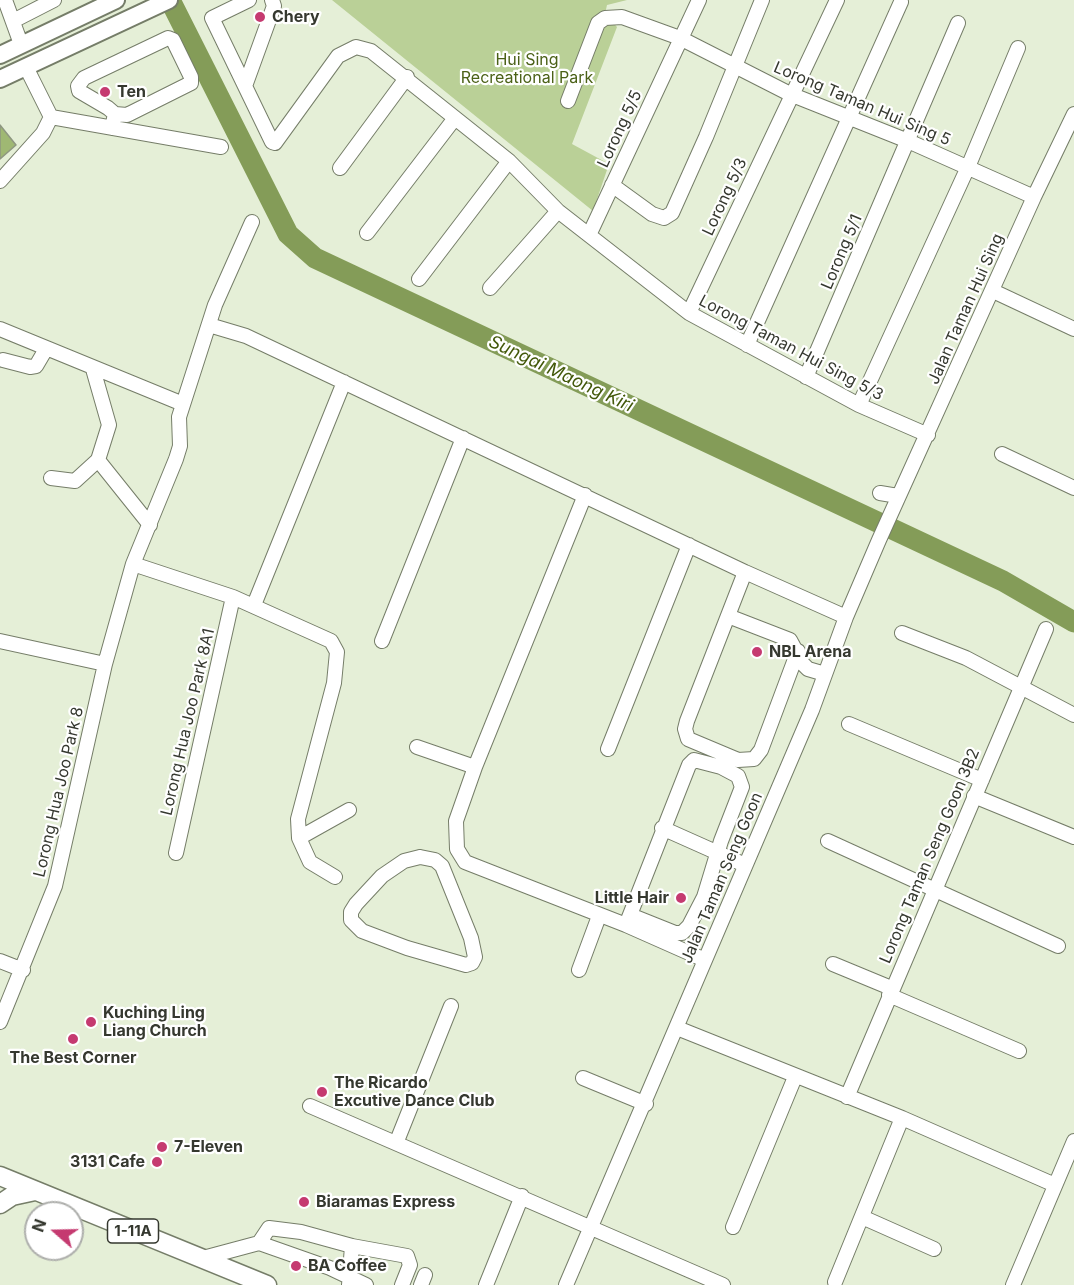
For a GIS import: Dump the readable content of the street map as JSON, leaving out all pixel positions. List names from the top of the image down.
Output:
{
  "streets": {
    "highway": ["1-11A"],
    "street": [
      "Lorong Taman Hui Sing 5",
      "Lorong 5/5",
      "Lorong 5/3",
      "Lorong 5/1",
      "Jalan Taman Hui Sing",
      "Lorong Taman Hui Sing 5/3",
      "Lorong Hua Joo Park 8A1",
      "Lorong Hua Joo Park 8",
      "Lorong Taman Seng Goon 3B2",
      "Jalan Taman Seng Goon"
    ]
  },
  "crossings": [
    ["Lorong Taman Hui Sing 5", "Lorong 5/5"],
    ["Lorong Taman Hui Sing 5", "Lorong 5/3"],
    ["Lorong Taman Hui Sing 5", "Lorong 5/1"],
    ["Lorong Taman Hui Sing 5", "Jalan Taman Hui Sing"],
    ["Lorong 5/5", "Lorong Taman Hui Sing 5/3"],
    ["Lorong 5/3", "Lorong Taman Hui Sing 5/3"],
    ["Lorong 5/1", "Lorong Taman Hui Sing 5/3"],
    ["Jalan Taman Hui Sing", "Lorong Taman Hui Sing 5/3"],
    ["Jalan Taman Hui Sing", "Jalan Taman Seng Goon"]
  ],
  "water": ["Sungai Maong Kiri"],
  "parks": ["Hui Sing Recreational Park"],
  "places": [
    "Chery",
    "Ten",
    "NBL Arena",
    "Little Hair",
    "Kuching Ling Liang Church",
    "The Best Corner",
    "The Ricardo Excutive Dance Club",
    "7-Eleven",
    "3131 Cafe",
    "Biaramas Express",
    "BA Coffee"
  ],
  "north": "left"
}
